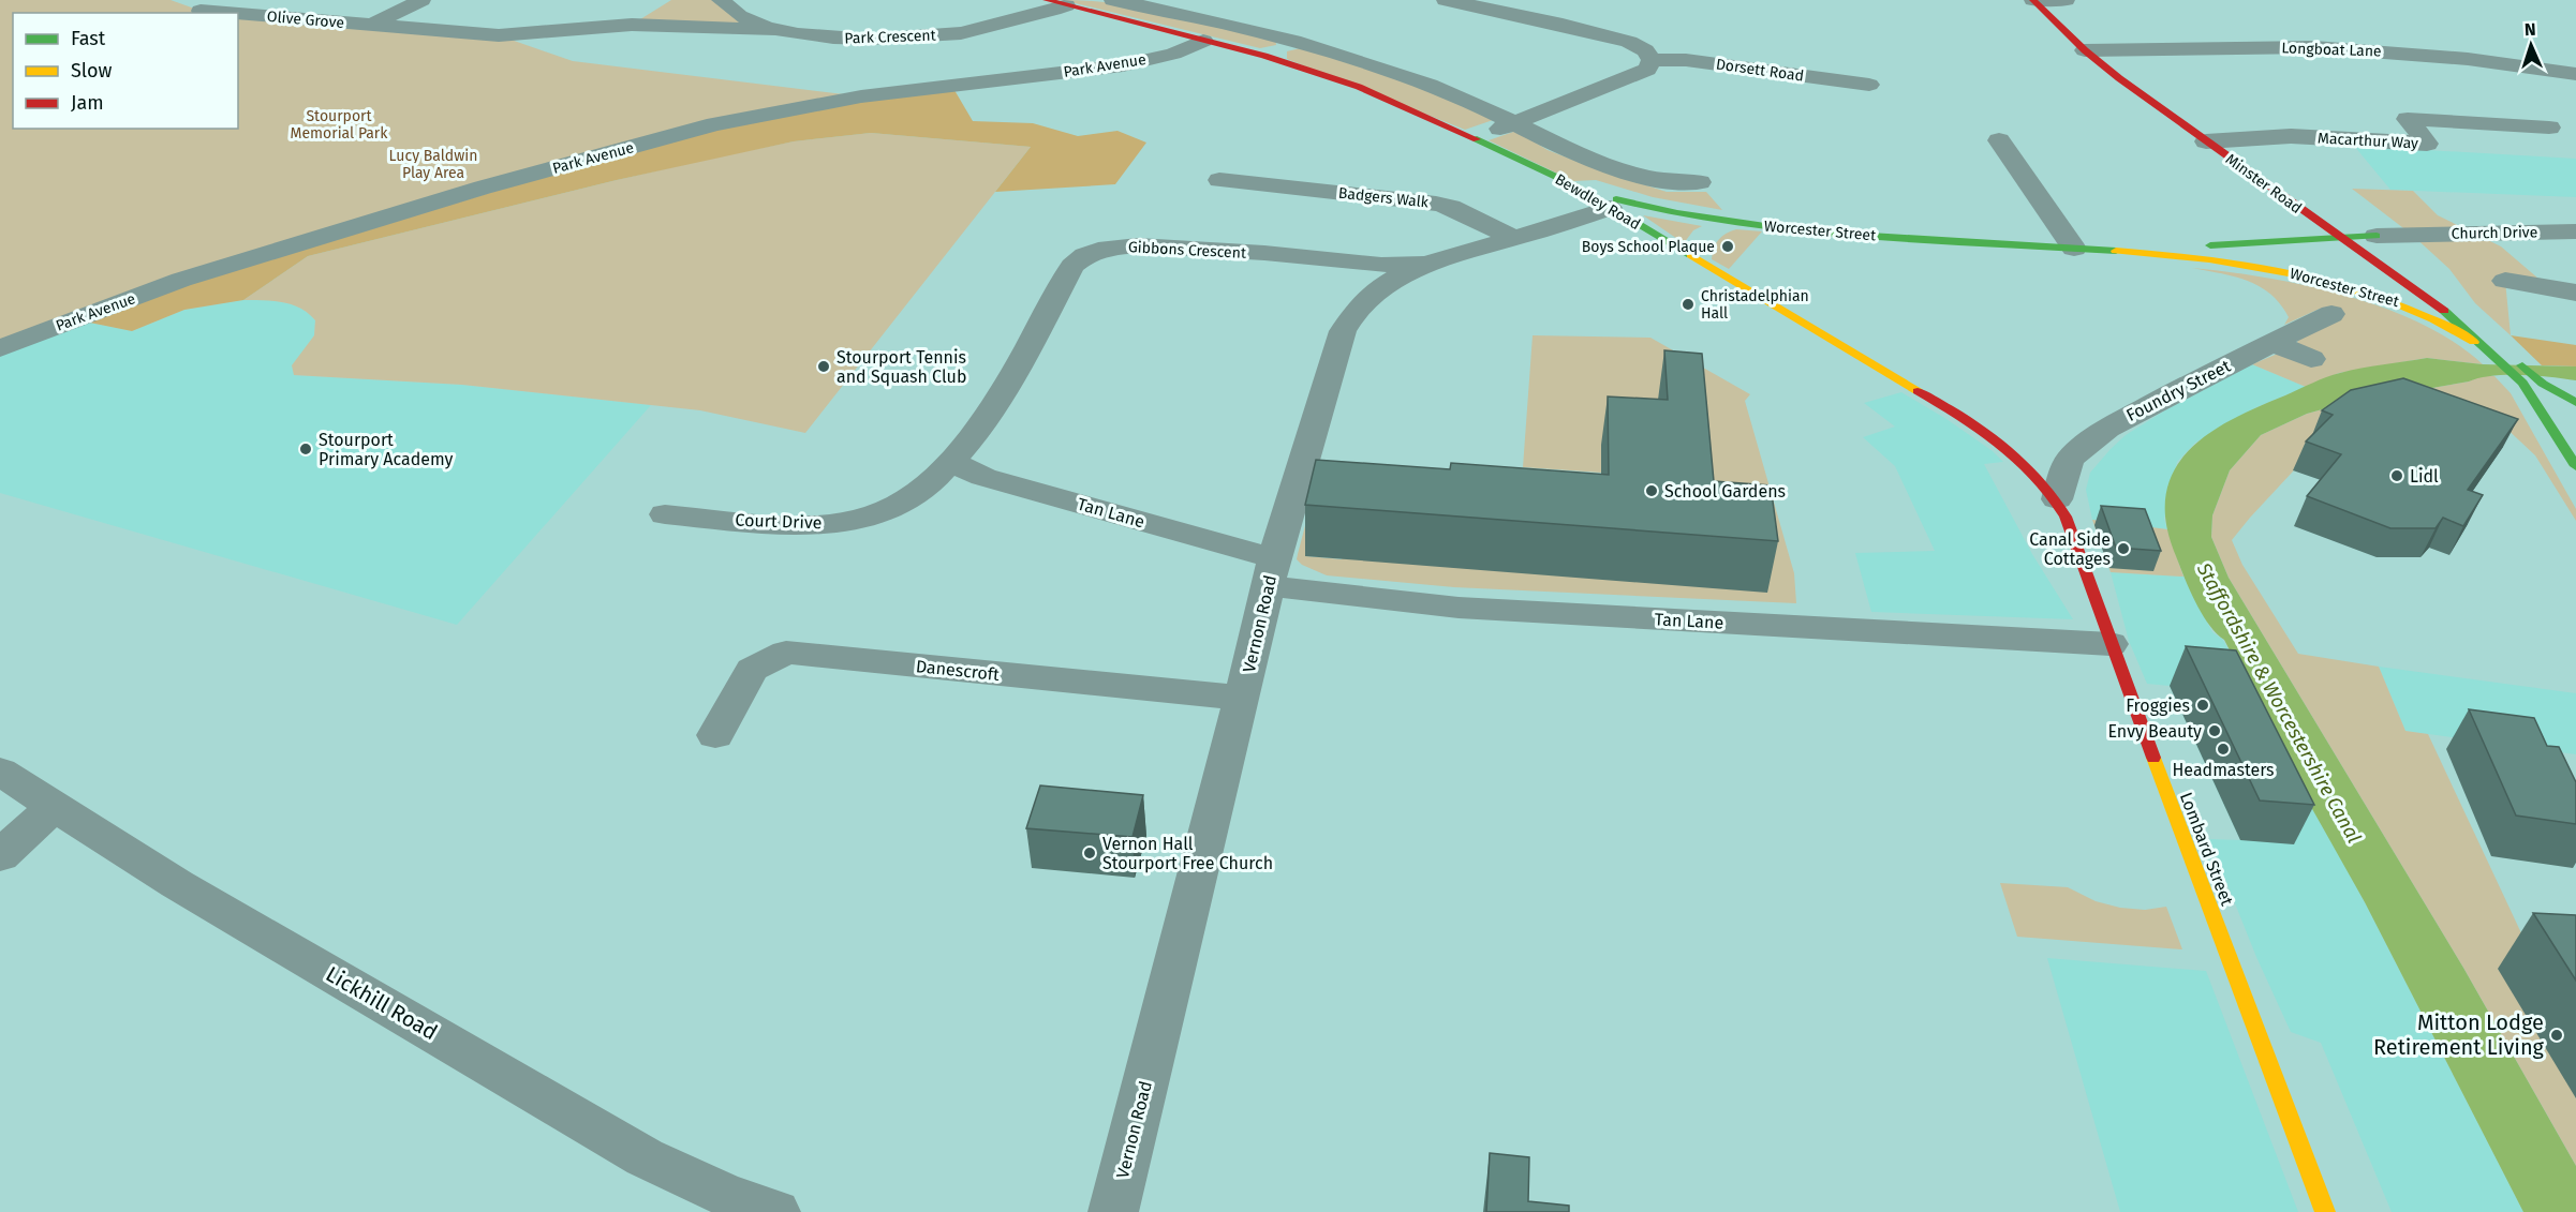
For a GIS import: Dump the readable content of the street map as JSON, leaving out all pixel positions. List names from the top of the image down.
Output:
{
  "streets": {
    "main road": [
      "Minster Road",
      "Bewdley Road",
      "Worcester Street",
      "Lombard Street"
    ],
    "street": [
      "Olive Grove",
      "Park Crescent",
      "Longboat Lane",
      "Park Avenue",
      "Dorsett Road",
      "Macarthur Way",
      "Badgers Walk",
      "Church Drive",
      "Gibbons Crescent",
      "Foundry Street",
      "Tan Lane",
      "Court Drive",
      "Vernon Road",
      "Danescroft",
      "Lickhill Road"
    ]
  },
  "crossings": [
    ["Olive Grove", "Park Crescent"],
    ["Park Crescent", "Bewdley Road"],
    ["Longboat Lane", "Minster Road"],
    ["Park Avenue", "Bewdley Road"],
    ["Macarthur Way", "Minster Road"],
    ["Minster Road", "Worcester Street"],
    ["Minster Road", "Church Drive"],
    ["Bewdley Road", "Worcester Street"],
    ["Bewdley Road", "Foundry Street"],
    ["Bewdley Road", "Lombard Street"],
    ["Worcester Street", "Church Drive"],
    ["Gibbons Crescent", "Tan Lane"],
    ["Gibbons Crescent", "Court Drive"],
    ["Foundry Street", "Lombard Street"],
    ["Tan Lane", "Court Drive"],
    ["Tan Lane", "Vernon Road"],
    ["Tan Lane", "Lombard Street"],
    ["Vernon Road", "Danescroft"]
  ],
  "water": ["Staffordshire & Worcestershire Canal"],
  "parks": ["Stourport Memorial Park", "Lucy Baldwin Play Area"],
  "places": [
    "Boys School Plaque",
    "Christadelphian Hall",
    "Stourport Tennis and Squash Club",
    "Stourport Primary Academy",
    "Lidl",
    "School Gardens",
    "Canal Side Cottages",
    "Froggies",
    "Envy Beauty",
    "Headmasters",
    "Vernon Hall Stourport Free Church",
    "Mitton Lodge Retirement Living"
  ],
  "legend": ["Fast", "Slow", "Jam"],
  "north": "top"
}
